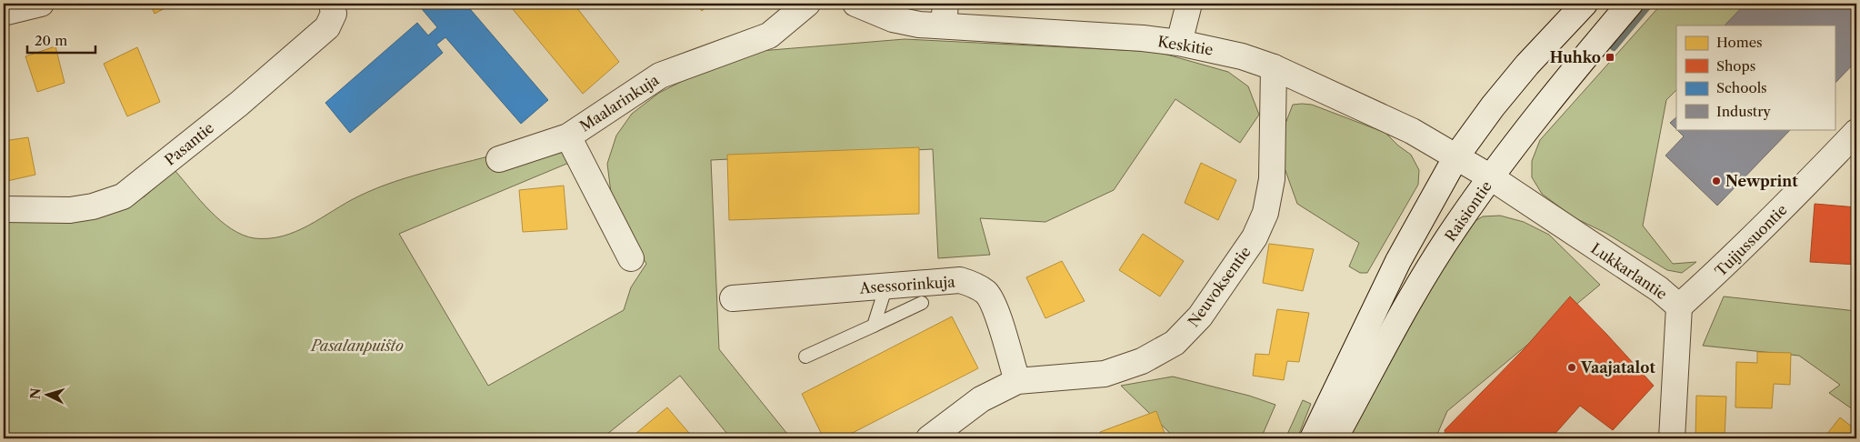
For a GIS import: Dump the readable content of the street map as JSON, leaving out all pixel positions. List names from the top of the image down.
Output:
{
  "streets": {
    "street": [
      "Keskitie",
      "Maalarinkuja",
      "Pasantie",
      "Raisiontie",
      "Tuijussuontie",
      "Lukkarlantie",
      "Asessorinkuja",
      "Neuvoksentie"
    ]
  },
  "crossings": [
    ["Keskitie", "Raisiontie"],
    ["Keskitie", "Lukkarlantie"],
    ["Keskitie", "Neuvoksentie"],
    ["Raisiontie", "Lukkarlantie"],
    ["Tuijussuontie", "Lukkarlantie"],
    ["Asessorinkuja", "Neuvoksentie"]
  ],
  "parks": ["Pasalanpuisto"],
  "places": {
    "transit": ["Huhko"],
    "other": ["Newprint", "Vaajatalot"]
  },
  "legend": [
    "Homes",
    "Shops",
    "Schools",
    "Industry"
  ],
  "scale_bar": "20 m",
  "north": "left"
}
